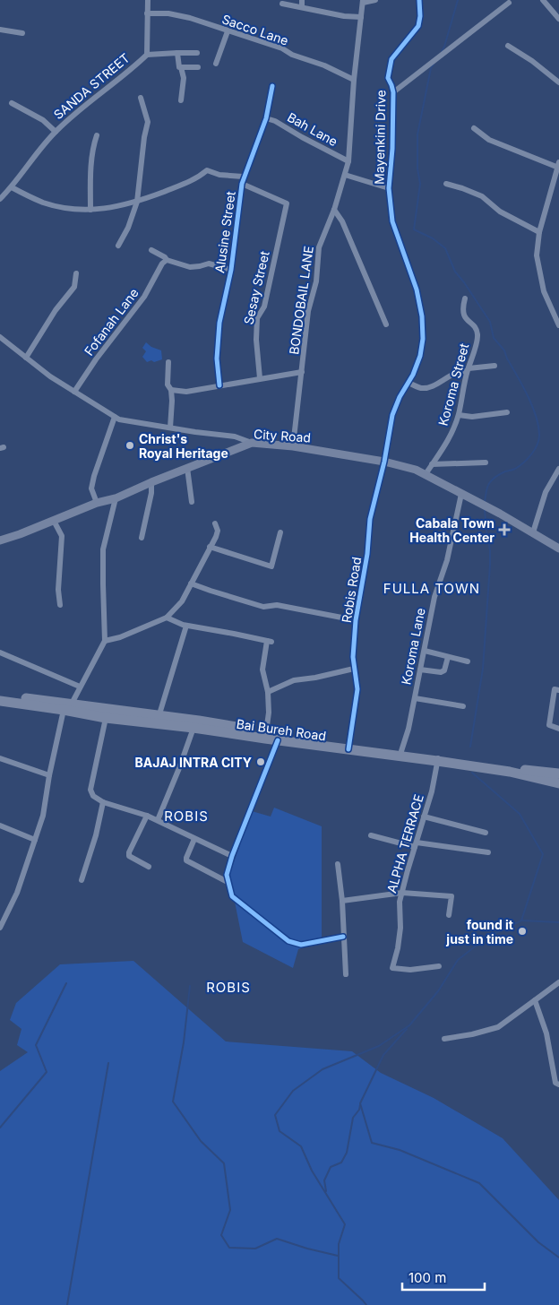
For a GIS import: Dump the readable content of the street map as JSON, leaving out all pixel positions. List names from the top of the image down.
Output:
{
  "streets": {
    "highway": ["Bai Bureh Road"],
    "main road": ["City Road"],
    "street": [
      "Sacco Lane",
      "SANDA STREET",
      "Bah Lane",
      "Mayenkini Drive",
      "Alusine Street",
      "Sesay Street",
      "BONDOBAIL LANE",
      "Fofanah Lane",
      "Koroma Street",
      "Robis Road",
      "Koroma Lane",
      "ALPHA TERRACE"
    ]
  },
  "crossings": [
    ["Sacco Lane", "SANDA STREET"],
    ["Sacco Lane", "BONDOBAIL LANE"],
    ["Bah Lane", "Alusine Street"],
    ["Bah Lane", "BONDOBAIL LANE"],
    ["Mayenkini Drive", "City Road"],
    ["Mayenkini Drive", "Robis Road"],
    ["Alusine Street", "Sesay Street"],
    ["BONDOBAIL LANE", "City Road"],
    ["Koroma Street", "City Road"],
    ["City Road", "Robis Road"],
    ["City Road", "Koroma Lane"],
    ["Robis Road", "Bai Bureh Road"],
    ["Koroma Lane", "Bai Bureh Road"],
    ["Bai Bureh Road", "ALPHA TERRACE"]
  ],
  "districts": ["FULLA TOWN", "ROBIS", "ROBIS"],
  "places": {
    "other": ["Christ's Royal Heritage", "BAJAJ INTRA CITY", "found it just in time"],
    "health": ["Cabala Town Health Center"]
  },
  "scale_bar": "100 m"
}
